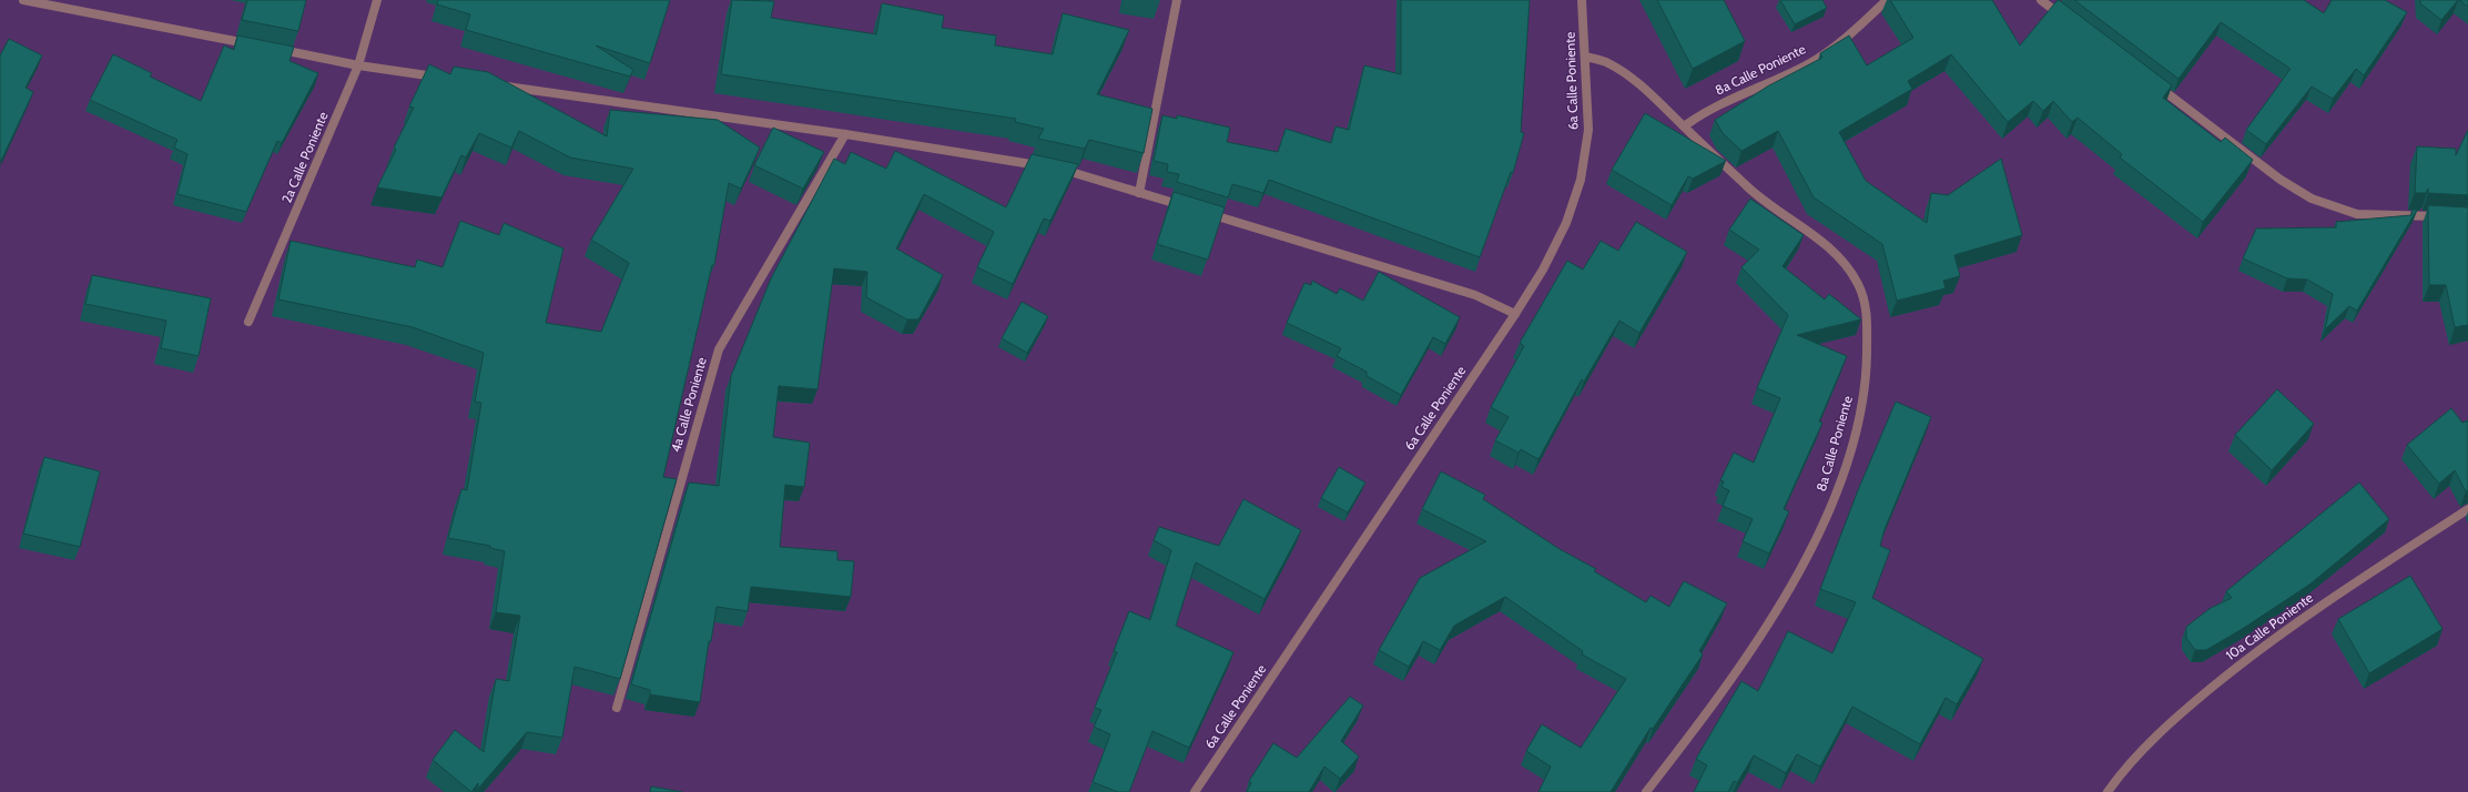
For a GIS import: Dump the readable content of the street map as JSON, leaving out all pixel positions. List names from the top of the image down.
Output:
{
  "streets": {
    "street": [
      "8a Calle Poniente",
      "6a Calle Poniente",
      "2a Calle Poniente",
      "4a Calle Poniente",
      "10a Calle Poniente"
    ]
  },
  "crossings": [
    ["8a Calle Poniente", "6a Calle Poniente"]
  ]
}
